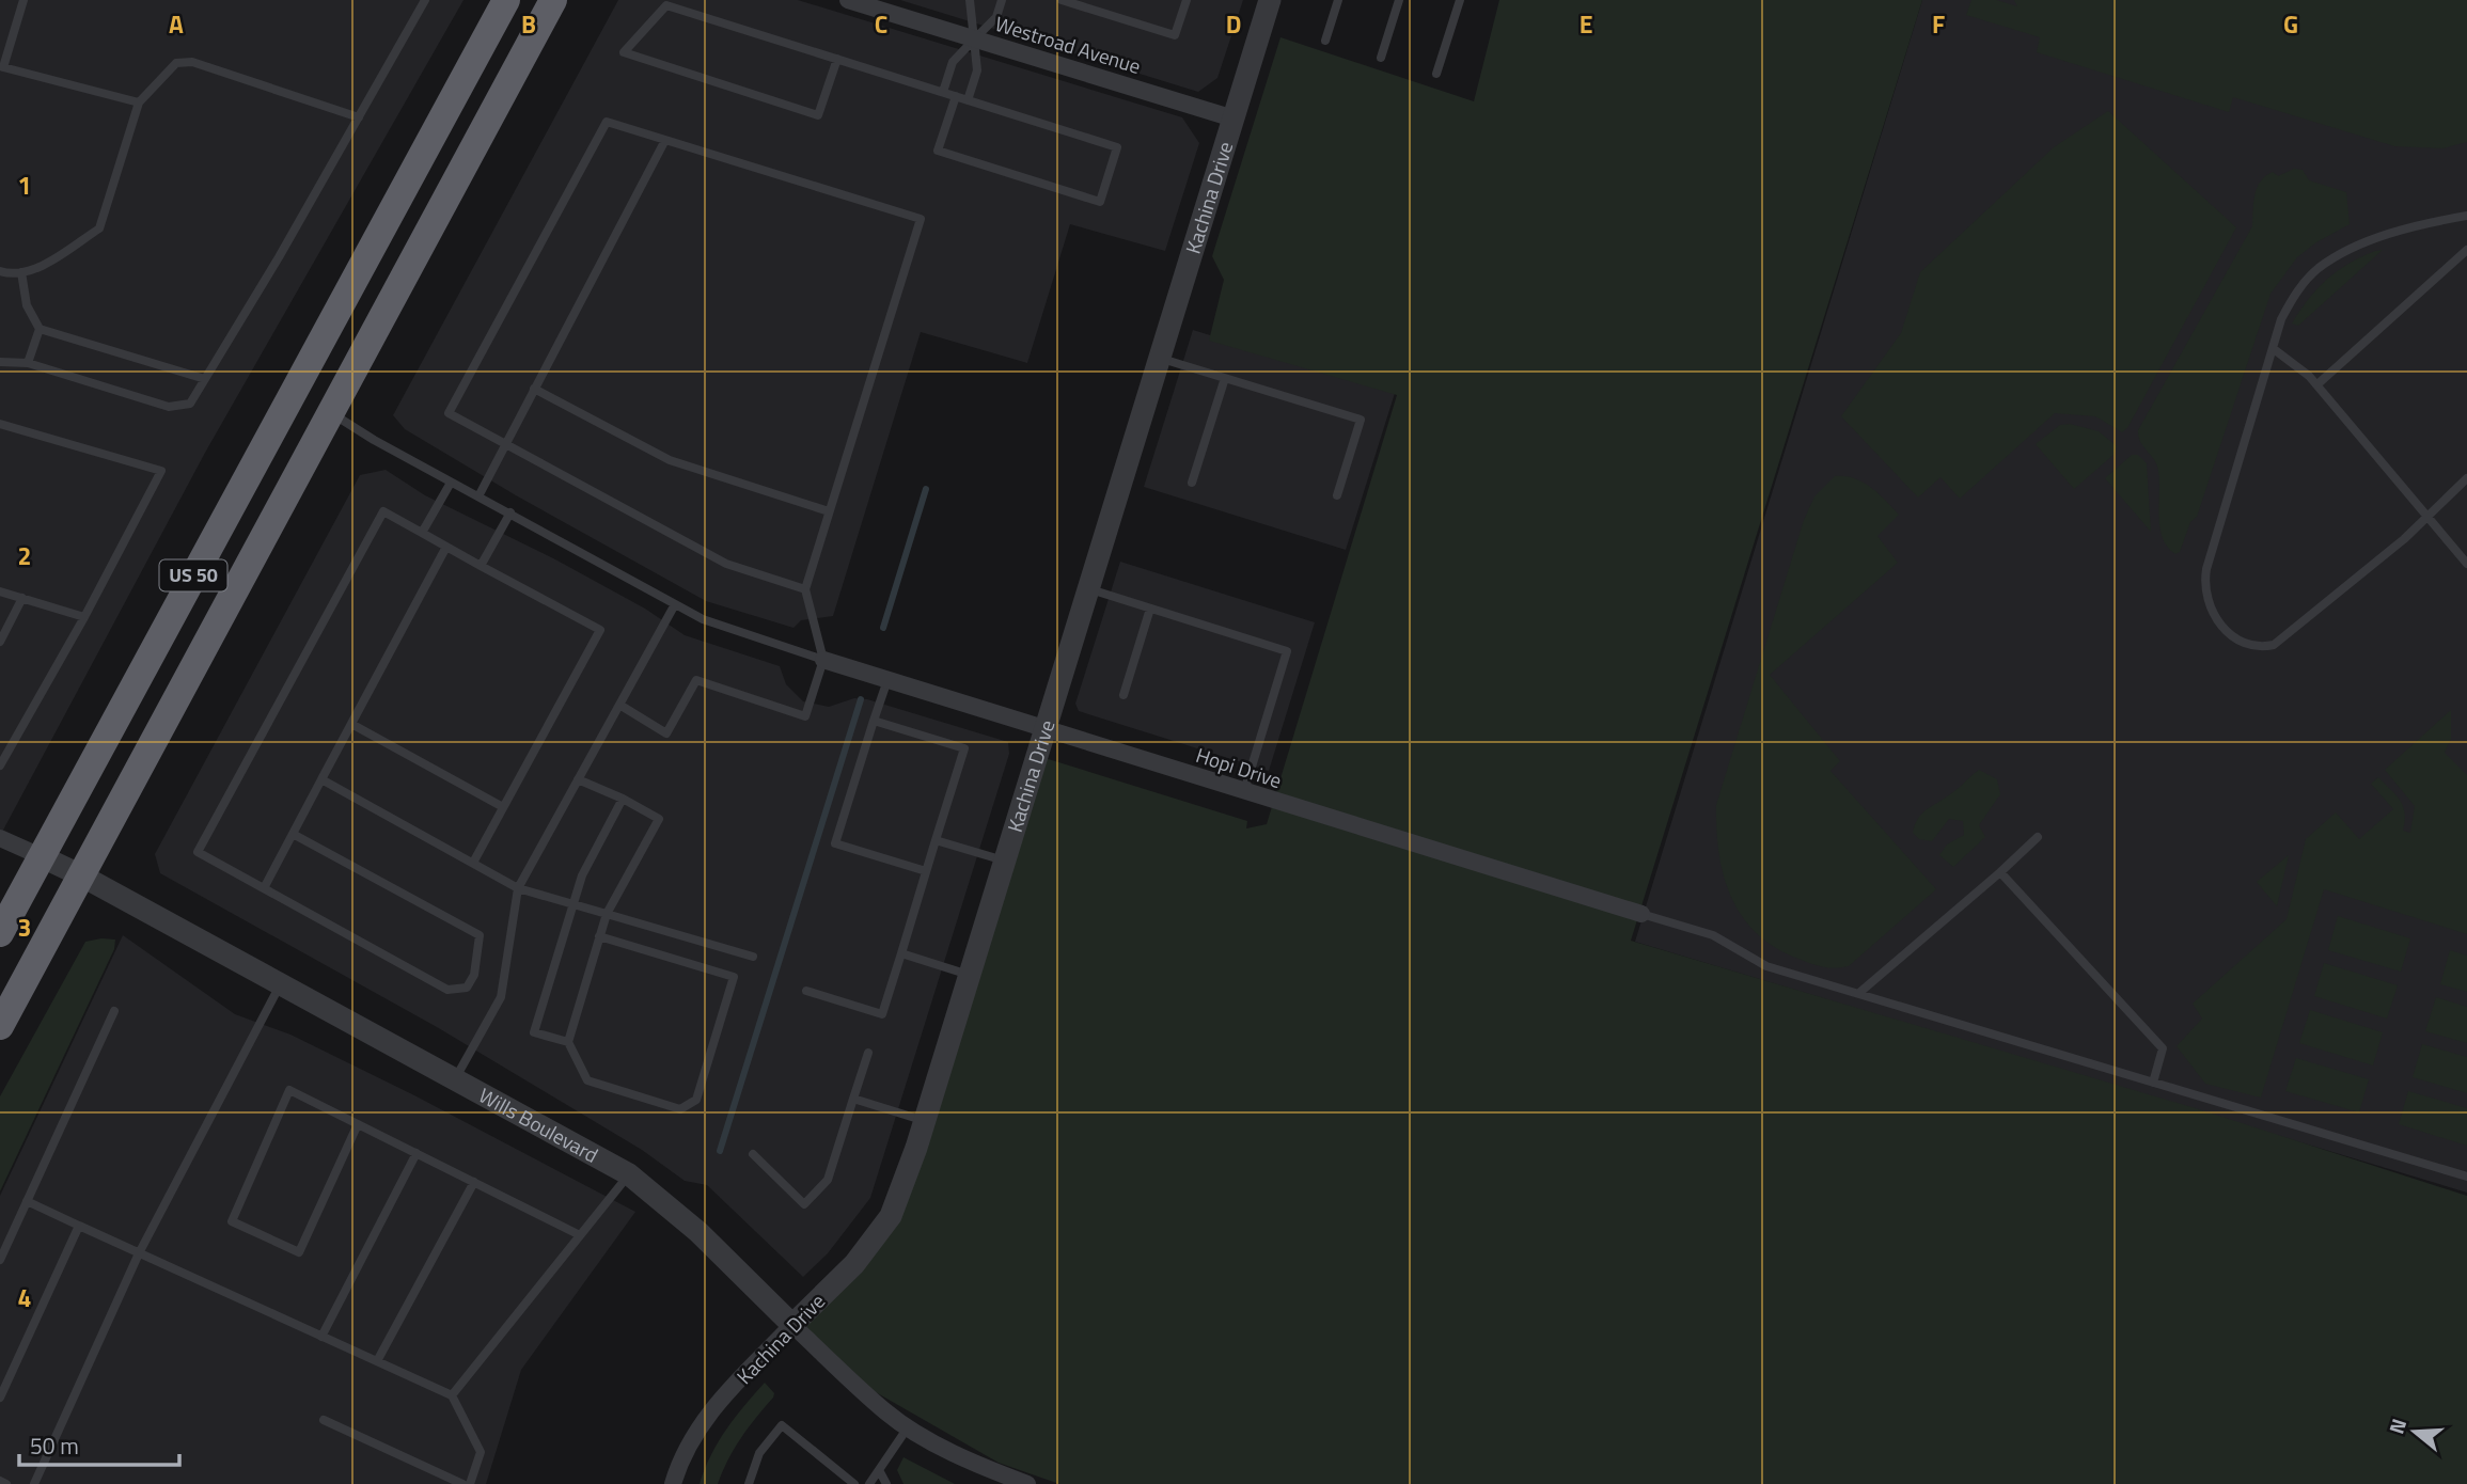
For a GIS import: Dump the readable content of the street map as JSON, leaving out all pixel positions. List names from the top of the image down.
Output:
{
  "streets": {
    "highway": ["US 50"],
    "street": [
      "Westroad Avenue",
      "Kachina Drive",
      "Hopi Drive",
      "Wills Boulevard"
    ]
  },
  "crossings": [
    ["Westroad Avenue", "Kachina Drive"],
    ["Kachina Drive", "Hopi Drive"],
    ["Kachina Drive", "Wills Boulevard"],
    ["US 50", "Wills Boulevard"]
  ],
  "scale_bar": "50 m",
  "north": "left",
  "grid": {
    "columns": [
      "A",
      "B",
      "C",
      "D",
      "E",
      "F",
      "G"
    ],
    "rows": [
      "1",
      "2",
      "3",
      "4"
    ]
  }
}
